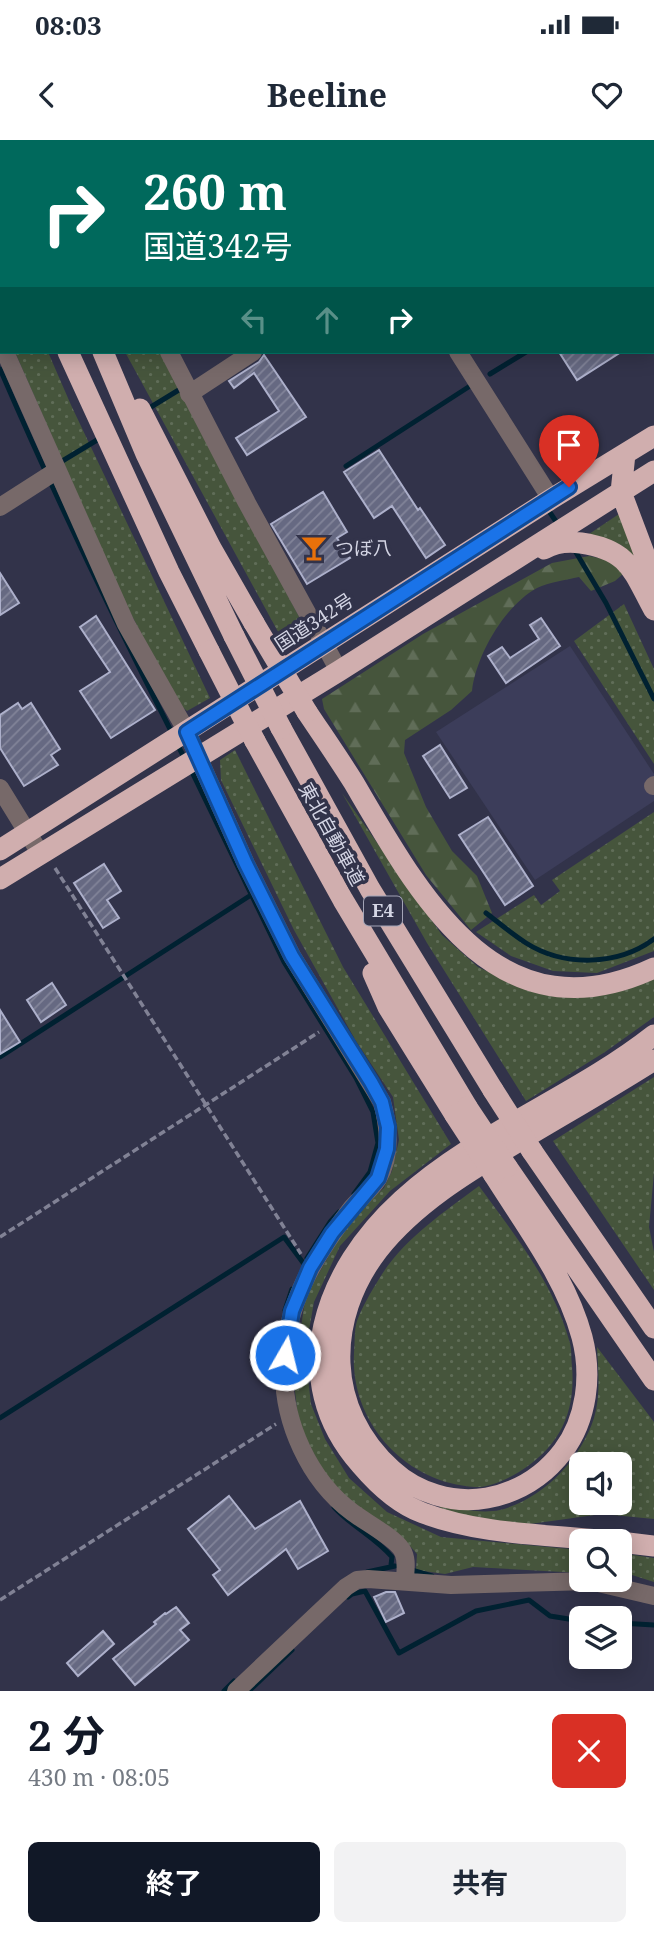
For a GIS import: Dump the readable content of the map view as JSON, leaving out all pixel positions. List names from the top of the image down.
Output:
{
  "streets": {
    "highway": ["国道342号", "東北自動車道", "E4"]
  },
  "places": {
    "bar": ["つぼ八"]
  },
  "page": {
    "status": "08:03",
    "header": "Beeline",
    "turn": ["260 m", "国道342号"],
    "heading": ["2 分", "430 m · 08:05"],
    "buttons": ["終了", "共有"]
  }
}
